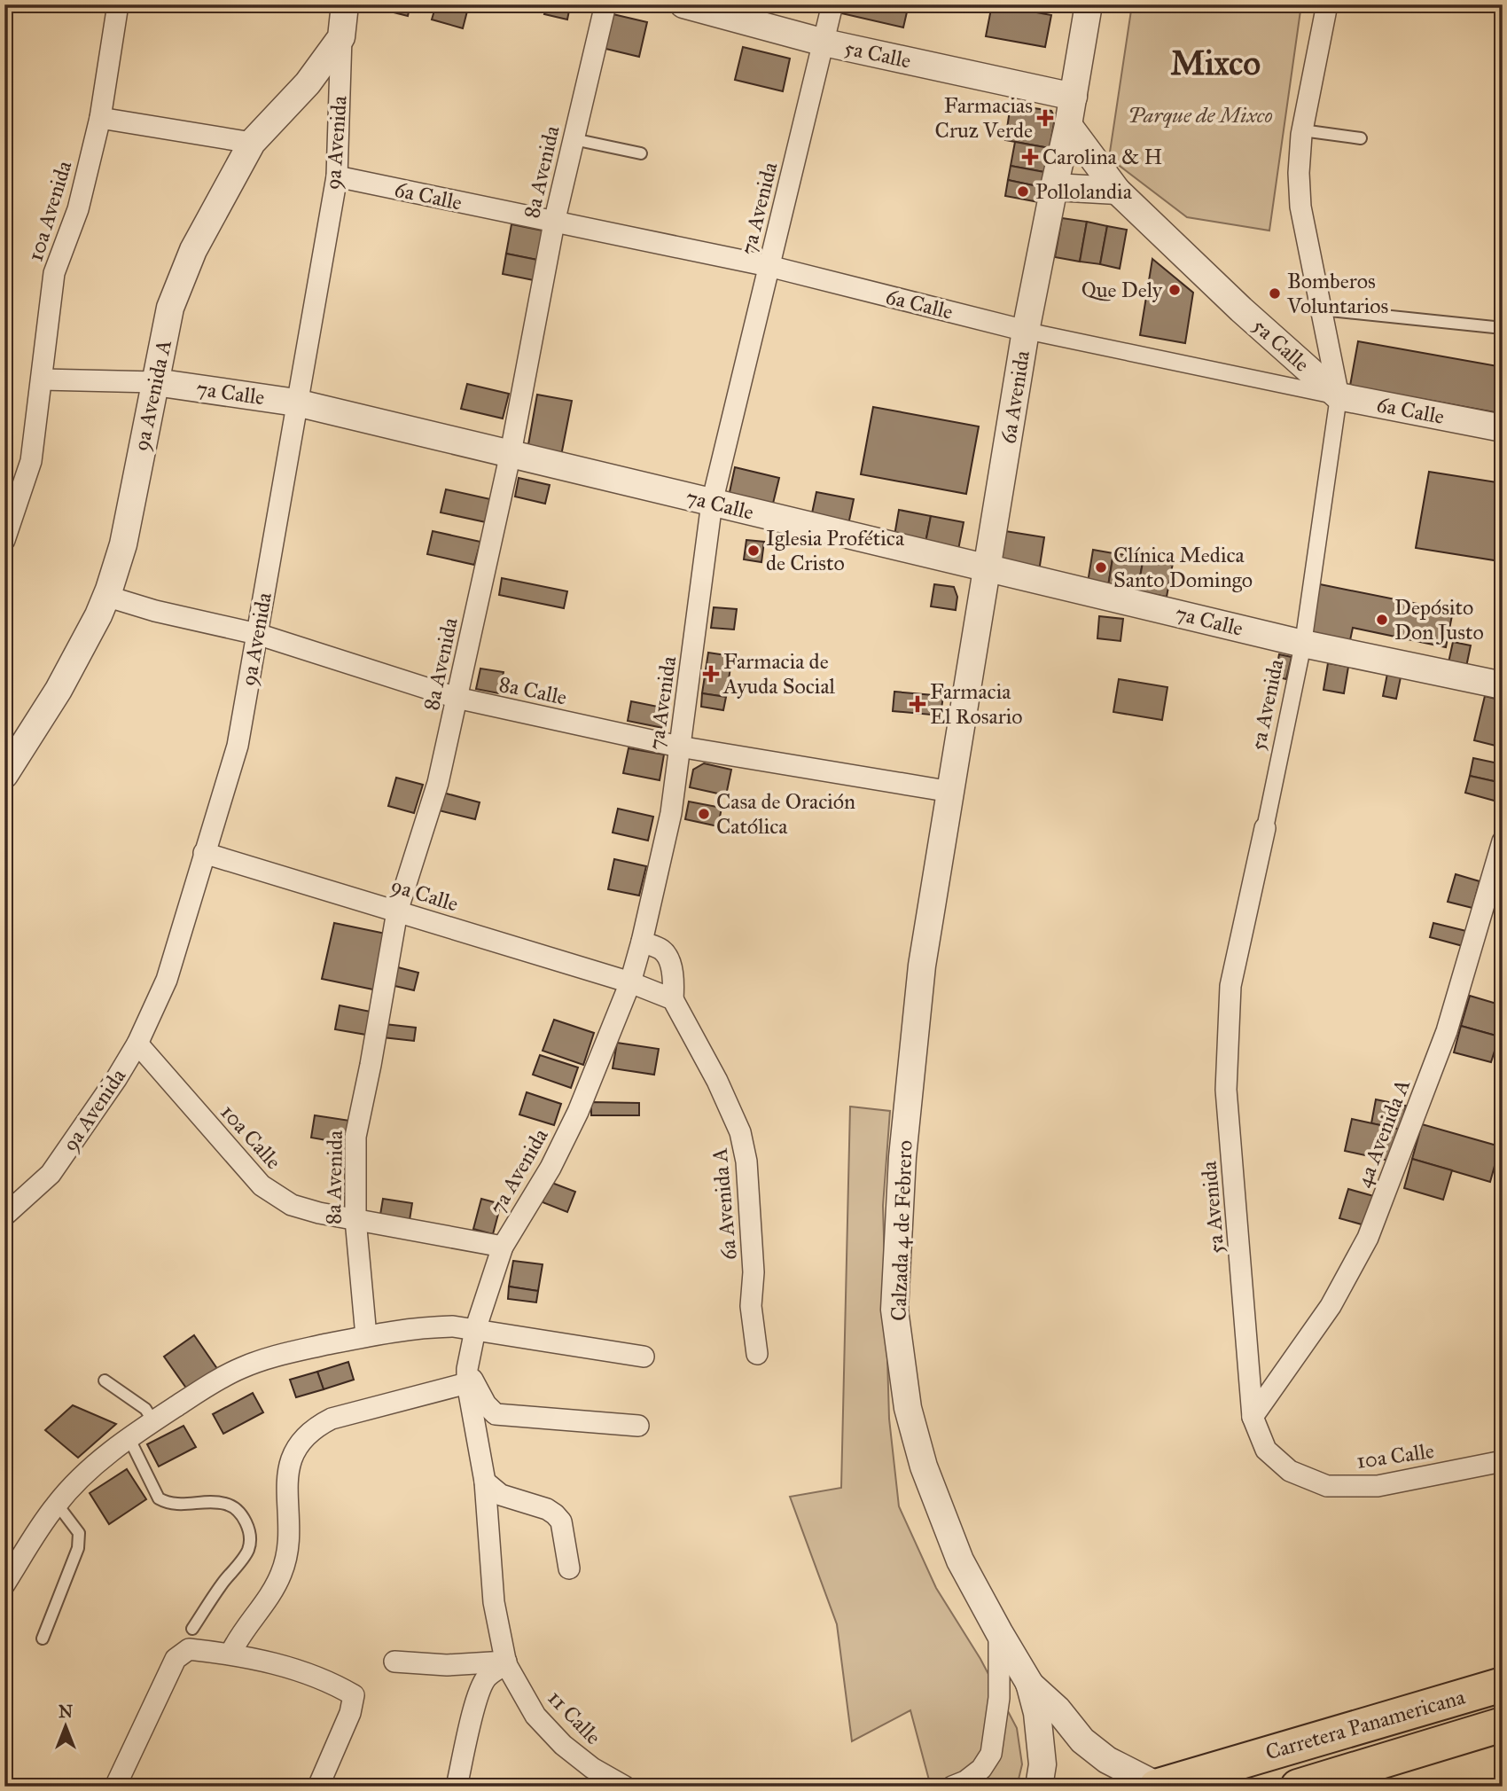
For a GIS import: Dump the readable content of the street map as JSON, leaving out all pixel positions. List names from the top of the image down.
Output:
{
  "streets": {
    "highway": ["Carretera Panamericana"],
    "street": [
      "5a Calle",
      "9a Avenida",
      "8a Avenida",
      "6a Calle",
      "7a Avenida",
      "10a Avenida",
      "7a Calle",
      "9a Avenida A",
      "6a Avenida",
      "8a Calle",
      "5a Avenida",
      "9a Calle",
      "4a Avenida A",
      "10a Calle",
      "6a Avenida A",
      "Calzada 4 de Febrero",
      "11 Calle"
    ]
  },
  "crossings": [
    ["5a Calle", "6a Calle"],
    ["5a Calle", "7a Avenida"],
    ["5a Calle", "6a Avenida"],
    ["5a Calle", "5a Avenida"],
    ["9a Avenida", "6a Calle"],
    ["9a Avenida", "7a Calle"],
    ["9a Avenida", "9a Avenida A"],
    ["9a Avenida", "8a Calle"],
    ["9a Avenida", "9a Calle"],
    ["9a Avenida", "10a Calle"],
    ["8a Avenida", "6a Calle"],
    ["8a Avenida", "7a Calle"],
    ["8a Avenida", "8a Calle"],
    ["8a Avenida", "9a Calle"],
    ["8a Avenida", "10a Calle"],
    ["6a Calle", "7a Avenida"],
    ["6a Calle", "6a Avenida"],
    ["6a Calle", "5a Avenida"],
    ["7a Avenida", "7a Calle"],
    ["7a Avenida", "8a Calle"],
    ["7a Avenida", "9a Calle"],
    ["7a Avenida", "10a Calle"],
    ["7a Avenida", "11 Calle"],
    ["10a Avenida", "7a Calle"],
    ["7a Calle", "9a Avenida A"],
    ["7a Calle", "6a Avenida"],
    ["7a Calle", "5a Avenida"],
    ["6a Avenida", "8a Calle"],
    ["6a Avenida", "Calzada 4 de Febrero"],
    ["8a Calle", "Calzada 4 de Febrero"],
    ["5a Avenida", "4a Avenida A"],
    ["5a Avenida", "10a Calle"],
    ["4a Avenida A", "10a Calle"],
    ["Calzada 4 de Febrero", "Carretera Panamericana"]
  ],
  "districts": ["Mixco"],
  "parks": ["Parque de Mixco"],
  "places": {
    "health": [
      "Farmacias Cruz Verde",
      "Carolina & H",
      "Farmacia de Ayuda Social",
      "Farmacia El Rosario"
    ],
    "other": [
      "Pollolandia",
      "Que Dely",
      "Bomberos Voluntarios",
      "Iglesia Profética de Cristo",
      "Clínica Medica Santo Domingo",
      "Depósito Don Justo",
      "Casa de Oración Católica"
    ]
  },
  "north": "top"
}
